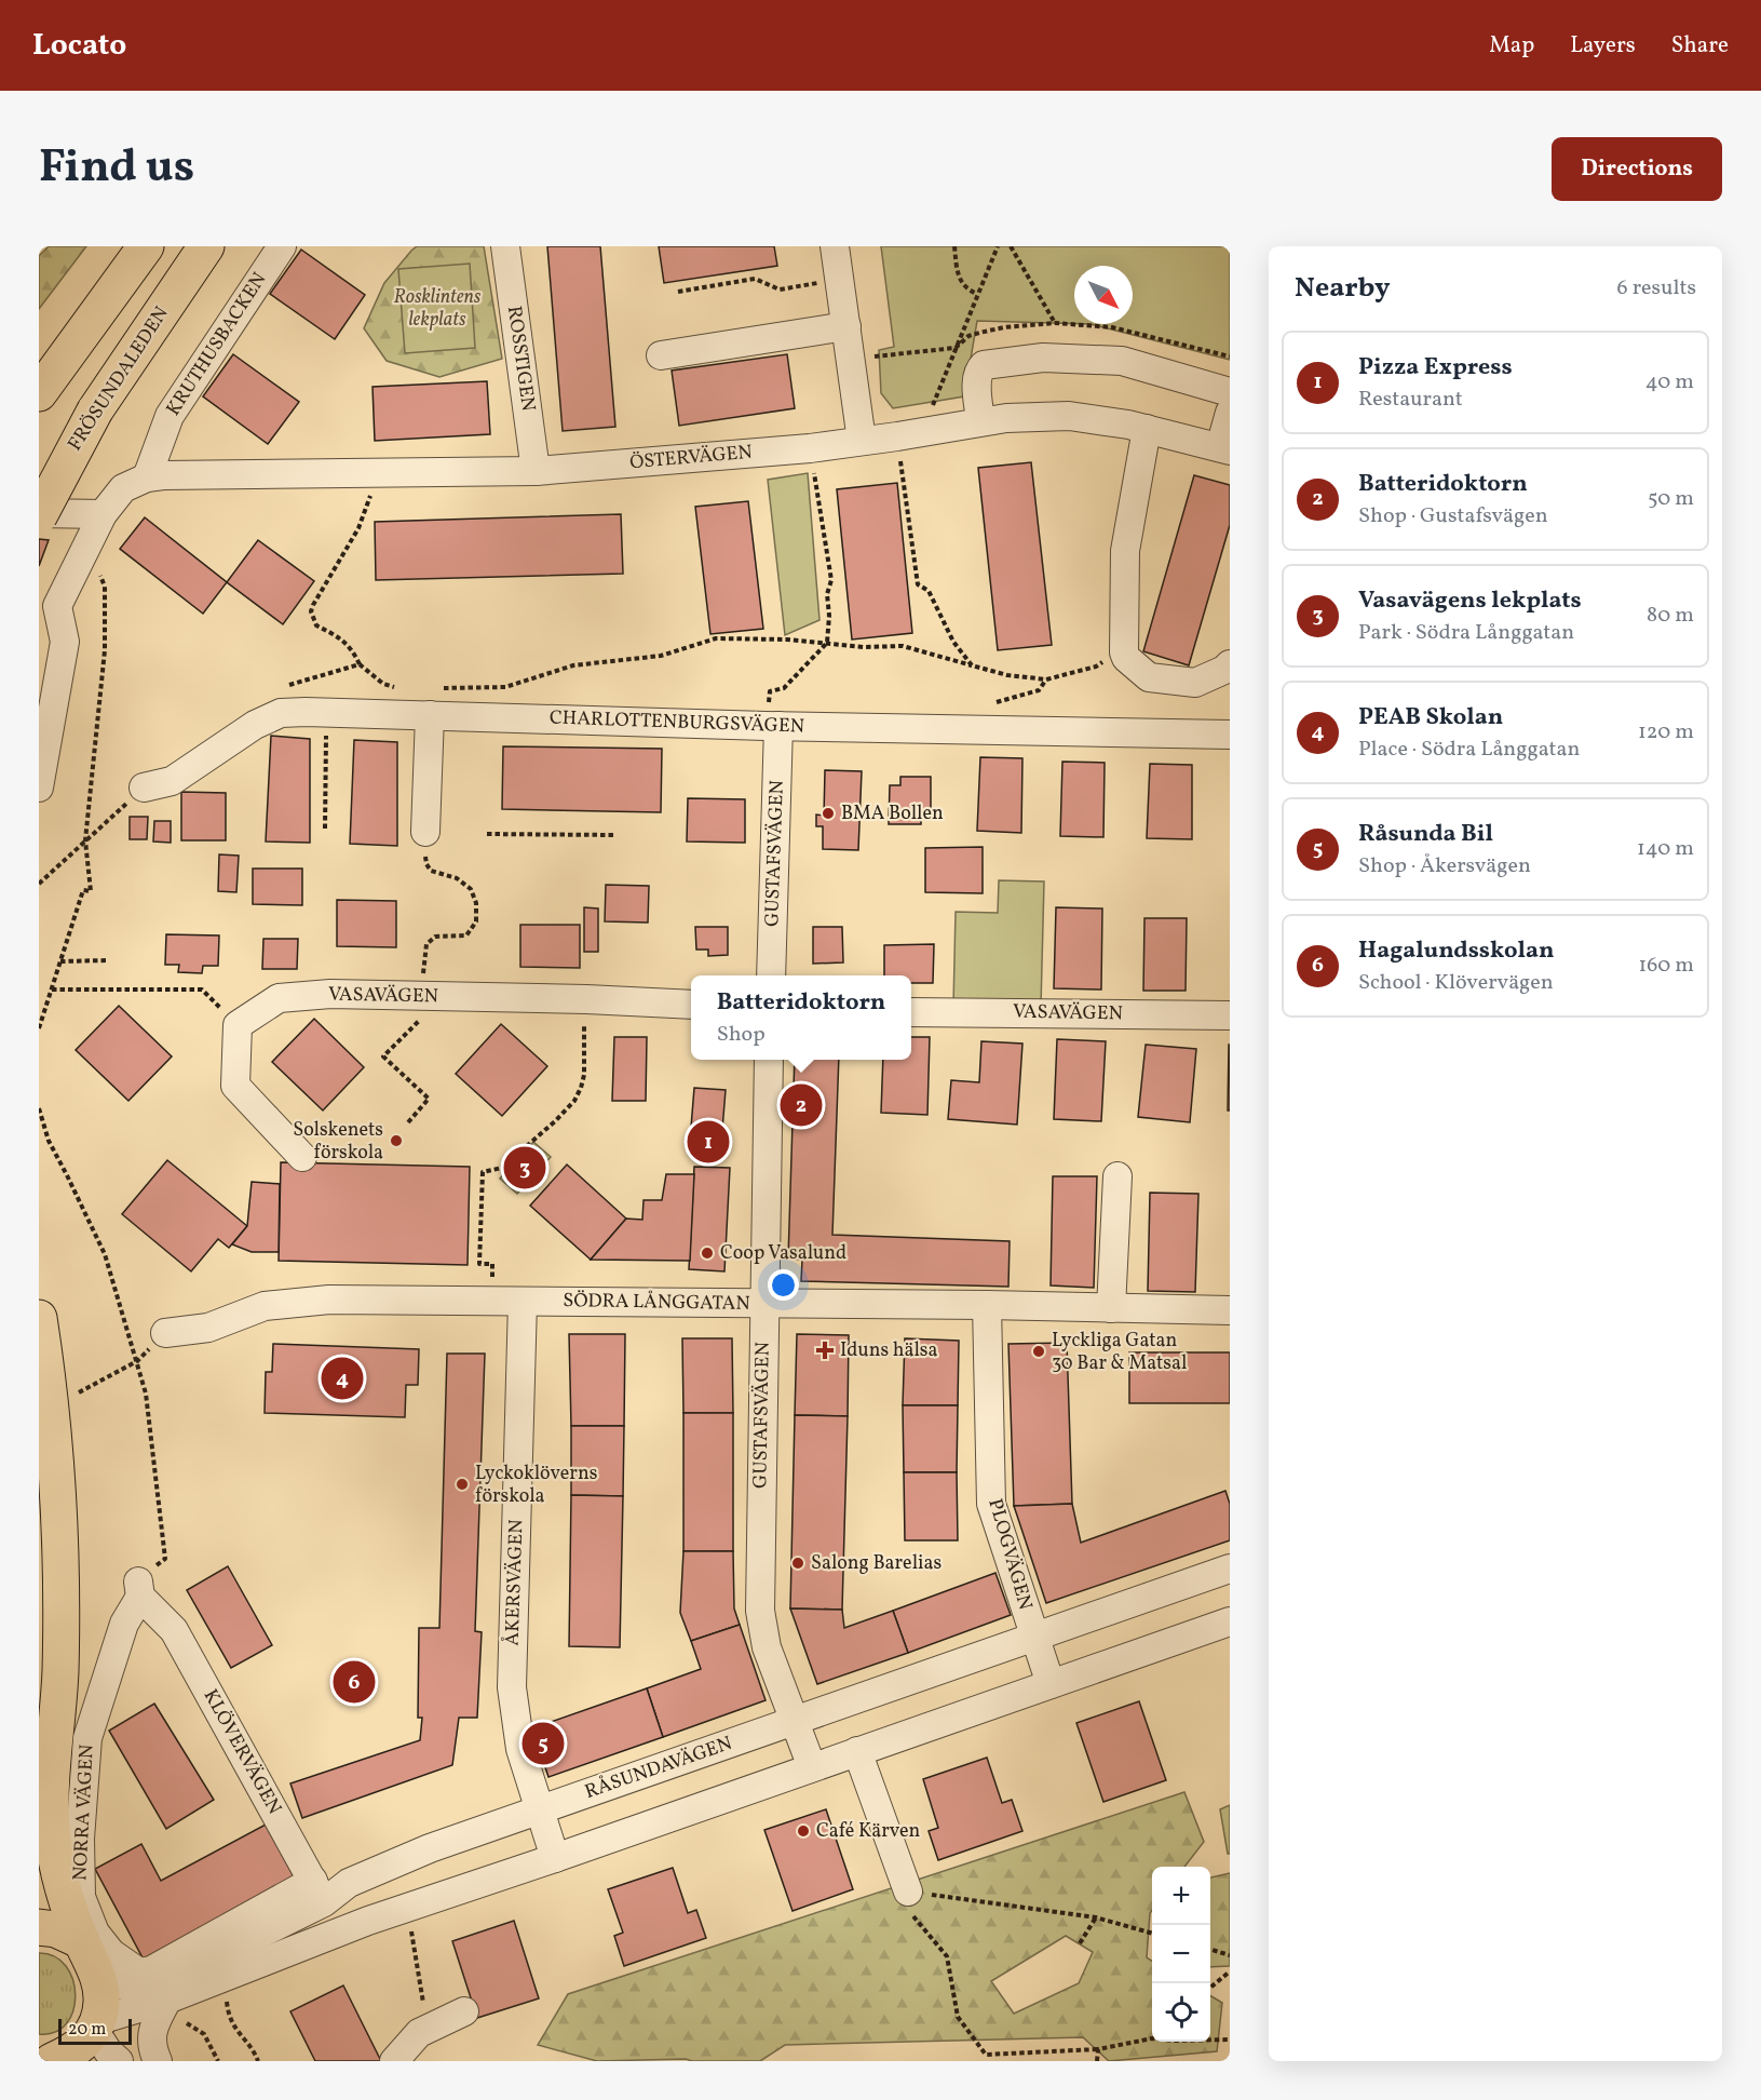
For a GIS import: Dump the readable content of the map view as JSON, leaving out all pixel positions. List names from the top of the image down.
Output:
{
  "streets": {
    "main road": ["FRÖSUNDALEDEN"],
    "street": [
      "KRUTHUSBACKEN",
      "ROSSTIGEN",
      "ÖSTERVÄGEN",
      "CHARLOTTENBURGSVÄGEN",
      "GUSTAFSVÄGEN",
      "VASAVÄGEN",
      "SÖDRA LÅNGGATAN",
      "PLOGVÄGEN",
      "ÅKERSVÄGEN",
      "KLÖVERVÄGEN",
      "RÅSUNDAVÄGEN",
      "NORRA VÄGEN"
    ]
  },
  "crossings": [
    ["KRUTHUSBACKEN", "ÖSTERVÄGEN"],
    ["ROSSTIGEN", "ÖSTERVÄGEN"],
    ["CHARLOTTENBURGSVÄGEN", "GUSTAFSVÄGEN"],
    ["GUSTAFSVÄGEN", "SÖDRA LÅNGGATAN"],
    ["GUSTAFSVÄGEN", "RÅSUNDAVÄGEN"],
    ["SÖDRA LÅNGGATAN", "PLOGVÄGEN"],
    ["SÖDRA LÅNGGATAN", "ÅKERSVÄGEN"],
    ["PLOGVÄGEN", "RÅSUNDAVÄGEN"],
    ["ÅKERSVÄGEN", "RÅSUNDAVÄGEN"],
    ["KLÖVERVÄGEN", "RÅSUNDAVÄGEN"],
    ["KLÖVERVÄGEN", "NORRA VÄGEN"],
    ["RÅSUNDAVÄGEN", "NORRA VÄGEN"]
  ],
  "parks": ["Rosklintens lekplats"],
  "places": {
    "other": [
      "BMA Bollen",
      "Solskenets förskola",
      "Coop Vasalund",
      "Lyckliga Gatan 30 Bar & Matsal",
      "Lyckoklöverns förskola",
      "Salong Barelias",
      "Café Kärven"
    ],
    "health": ["Iduns hälsa"]
  },
  "scale_bar": "20 m",
  "north": "bottom right",
  "page": {
    "header": "Locato",
    "nav": ["Map", "Layers", "Share"],
    "title": "Find us",
    "buttons": "Directions",
    "heading": ["Nearby", "6 results"],
    "list": [
      {
        "mark": "1",
        "name": "Pizza Express",
        "note": "Restaurant",
        "value": "40 m"
      },
      {
        "mark": "2",
        "name": "Batteridoktorn",
        "note": "Shop · Gustafsvägen",
        "value": "50 m"
      },
      {
        "mark": "3",
        "name": "Vasavägens lekplats",
        "note": "Park · Södra Långgatan",
        "value": "80 m"
      },
      {
        "mark": "4",
        "name": "PEAB Skolan",
        "note": "Place · Södra Långgatan",
        "value": "120 m"
      },
      {
        "mark": "5",
        "name": "Råsunda Bil",
        "note": "Shop · Åkersvägen",
        "value": "140 m"
      },
      {
        "mark": "6",
        "name": "Hagalundsskolan",
        "note": "School · Klövervägen",
        "value": "160 m"
      }
    ],
    "popup": ["Batteridoktorn", "Shop"],
    "pins": [
      "2",
      "1",
      "3",
      "4",
      "6",
      "5"
    ],
    "map_buttons": ["+", "−"],
    "scale": "20 m"
  }
}
